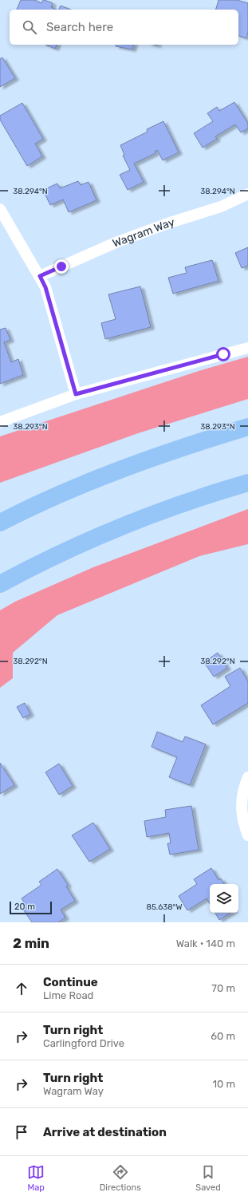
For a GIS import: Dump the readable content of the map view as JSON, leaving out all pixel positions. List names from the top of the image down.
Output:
{
  "streets": {
    "street": ["Wagram Way"]
  },
  "scale_bar": "20 m",
  "page": {
    "search": "Search here",
    "scale": "20 m",
    "heading": ["2 min", "Walk · 140 m"],
    "list": [
      ["Continue", "Lime Road", "70 m"],
      ["Turn right", "Carlingford Drive", "60 m"],
      ["Turn right", "Wagram Way", "10 m"],
      "Arrive at destination"
    ],
    "nav": ["Map", "Directions", "Saved"]
  },
  "coordinates": [
    "38.294°N",
    "38.293°N",
    "38.292°N",
    "85.638°W"
  ]
}
